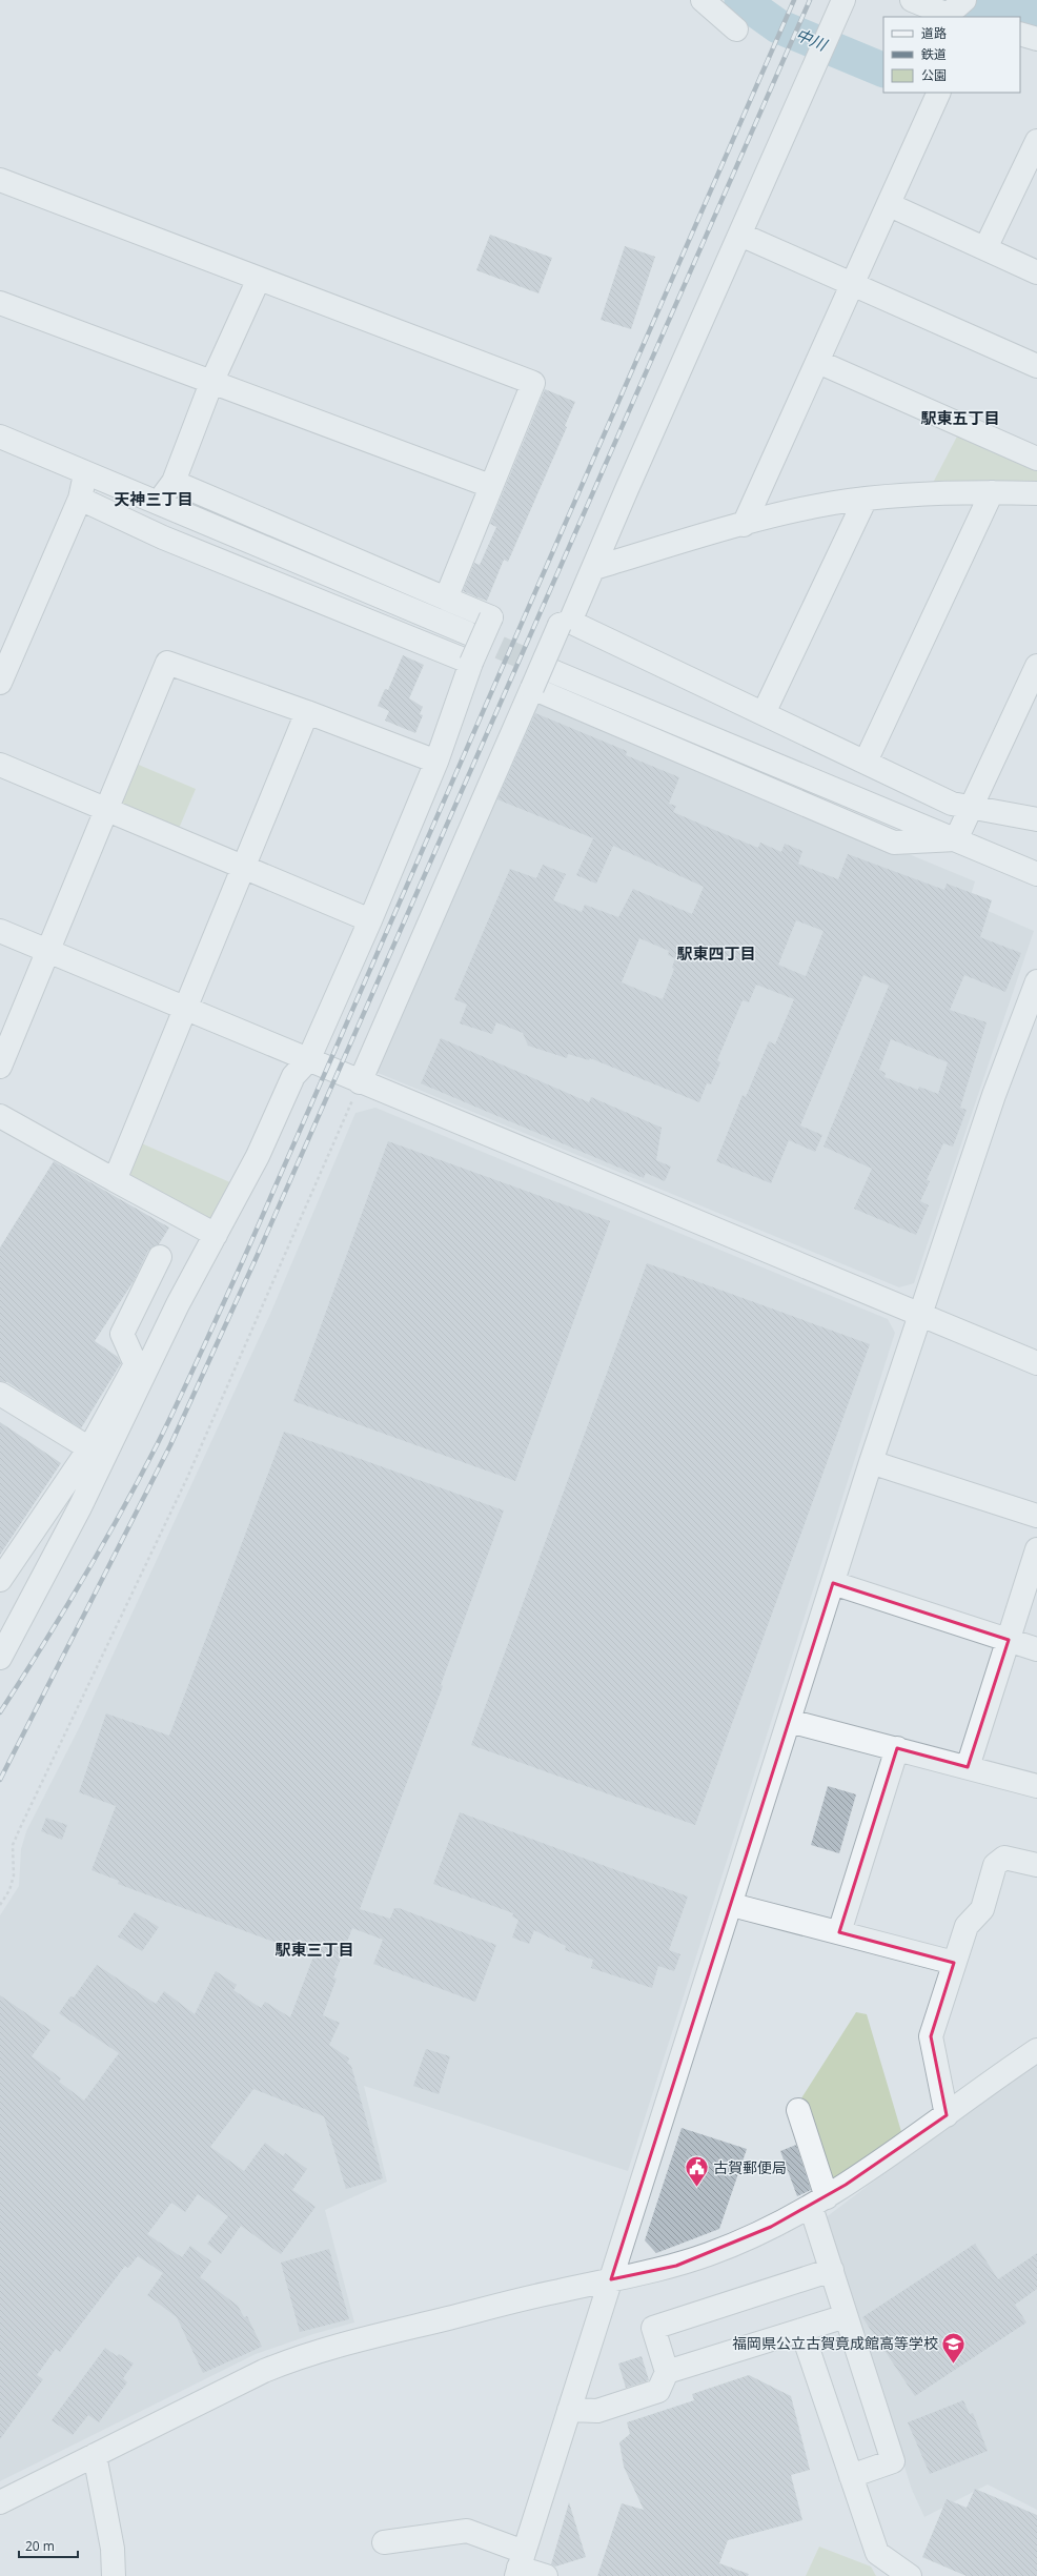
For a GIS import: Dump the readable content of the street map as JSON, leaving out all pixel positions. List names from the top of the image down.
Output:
{
  "districts": [
    "駅東五丁目",
    "天神三丁目",
    "駅東四丁目",
    "駅東三丁目"
  ],
  "water": ["中川"],
  "places": {
    "public building": ["古賀郵便局"],
    "school or university": ["福岡県公立古賀竟成館高等学校"]
  },
  "legend": ["道路", "鉄道", "公園"],
  "scale_bar": "20 m"
}
